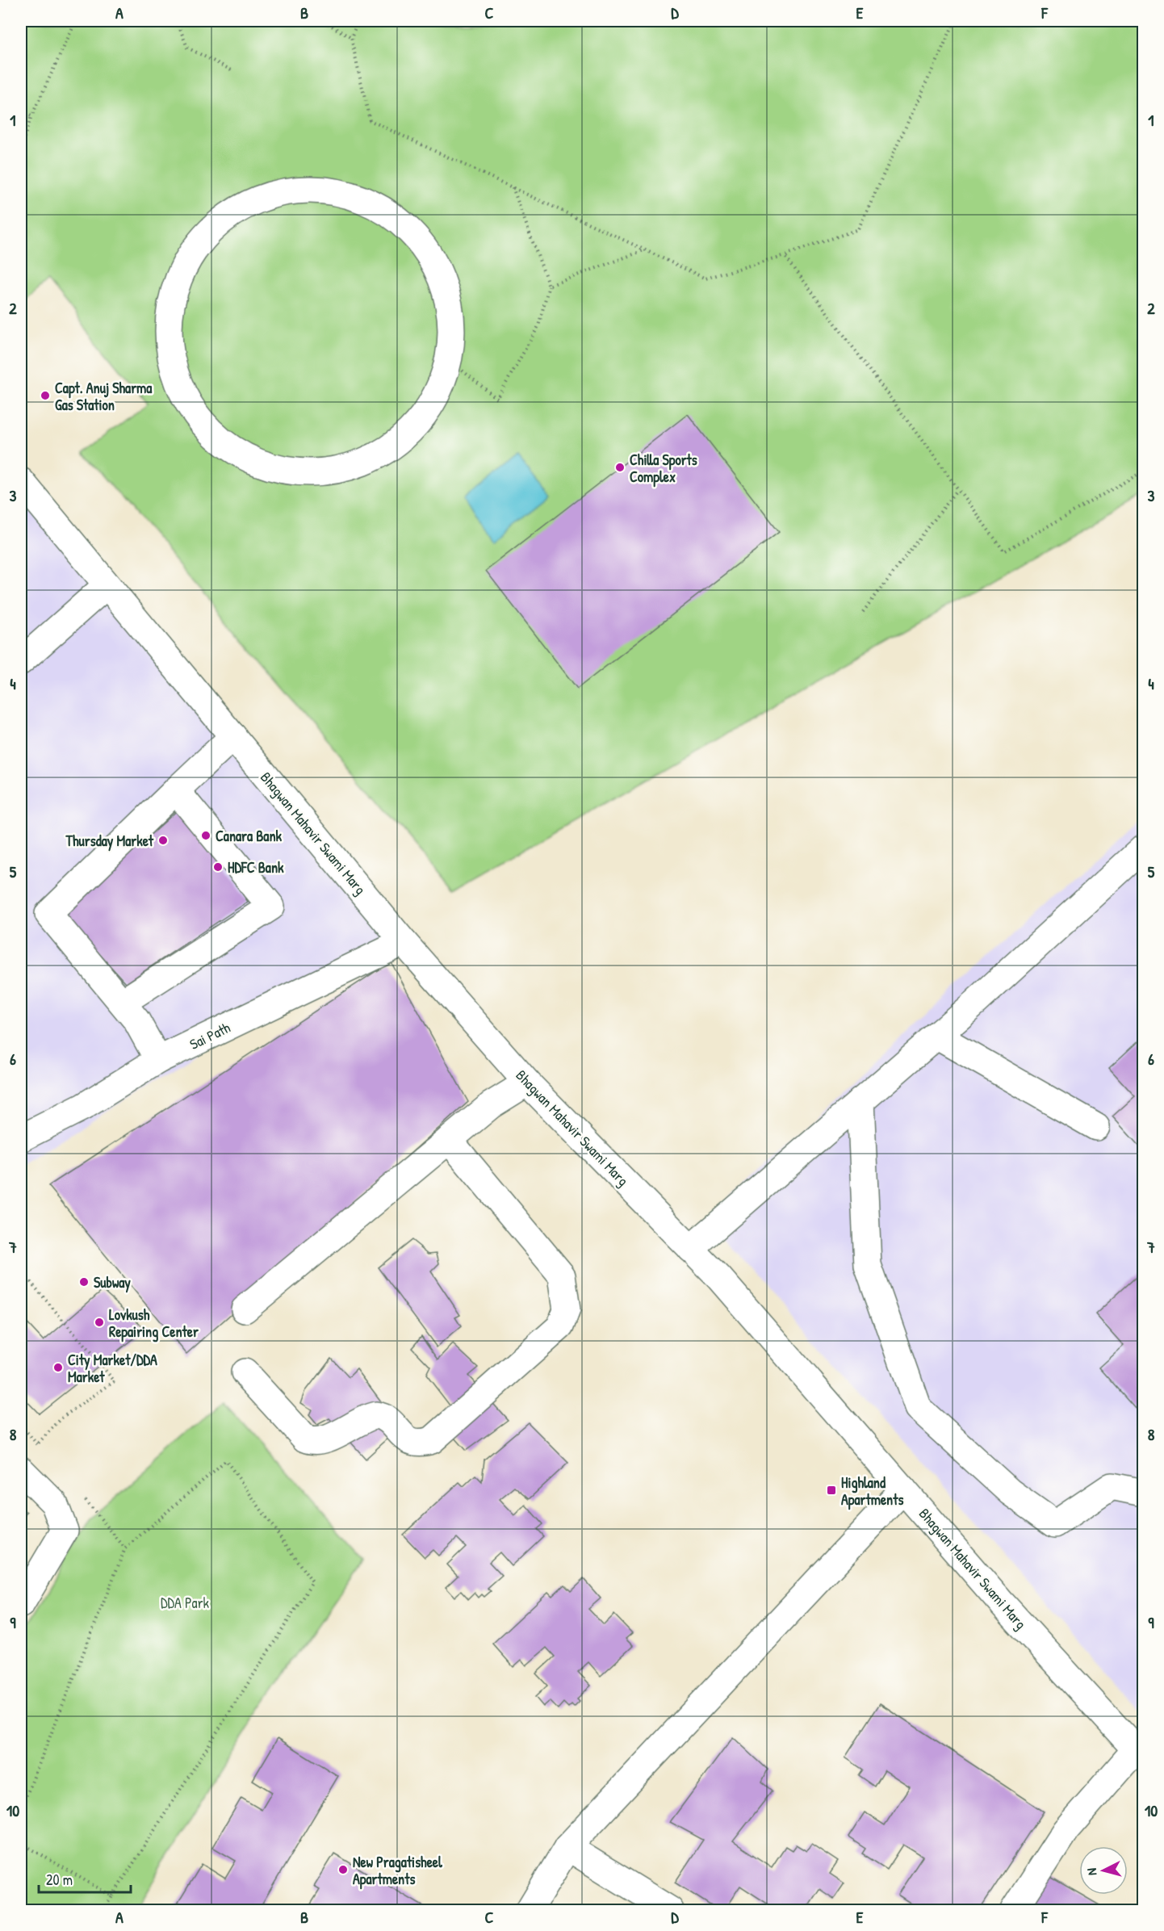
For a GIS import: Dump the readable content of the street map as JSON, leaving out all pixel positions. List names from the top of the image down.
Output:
{
  "streets": {
    "street": ["Bhagwan Mahavir Swami Marg", "Sai Path"]
  },
  "crossings": [
    ["Bhagwan Mahavir Swami Marg", "Sai Path"]
  ],
  "parks": ["DDA Park"],
  "places": {
    "other": [
      "Capt. Anuj Sharma Gas Station",
      "Chilla Sports Complex",
      "Canara Bank",
      "Thursday Market",
      "HDFC Bank",
      "Subway",
      "Lovkush Repairing Center",
      "City Market/DDA Market",
      "New Pragatisheel Apartments"
    ],
    "transit": ["Highland Apartments"]
  },
  "scale_bar": "20 m",
  "north": "left",
  "grid": {
    "columns": [
      "A",
      "B",
      "C",
      "D",
      "E",
      "F"
    ],
    "rows": [
      "1",
      "2",
      "3",
      "4",
      "5",
      "6",
      "7",
      "8",
      "9",
      "10"
    ]
  }
}
